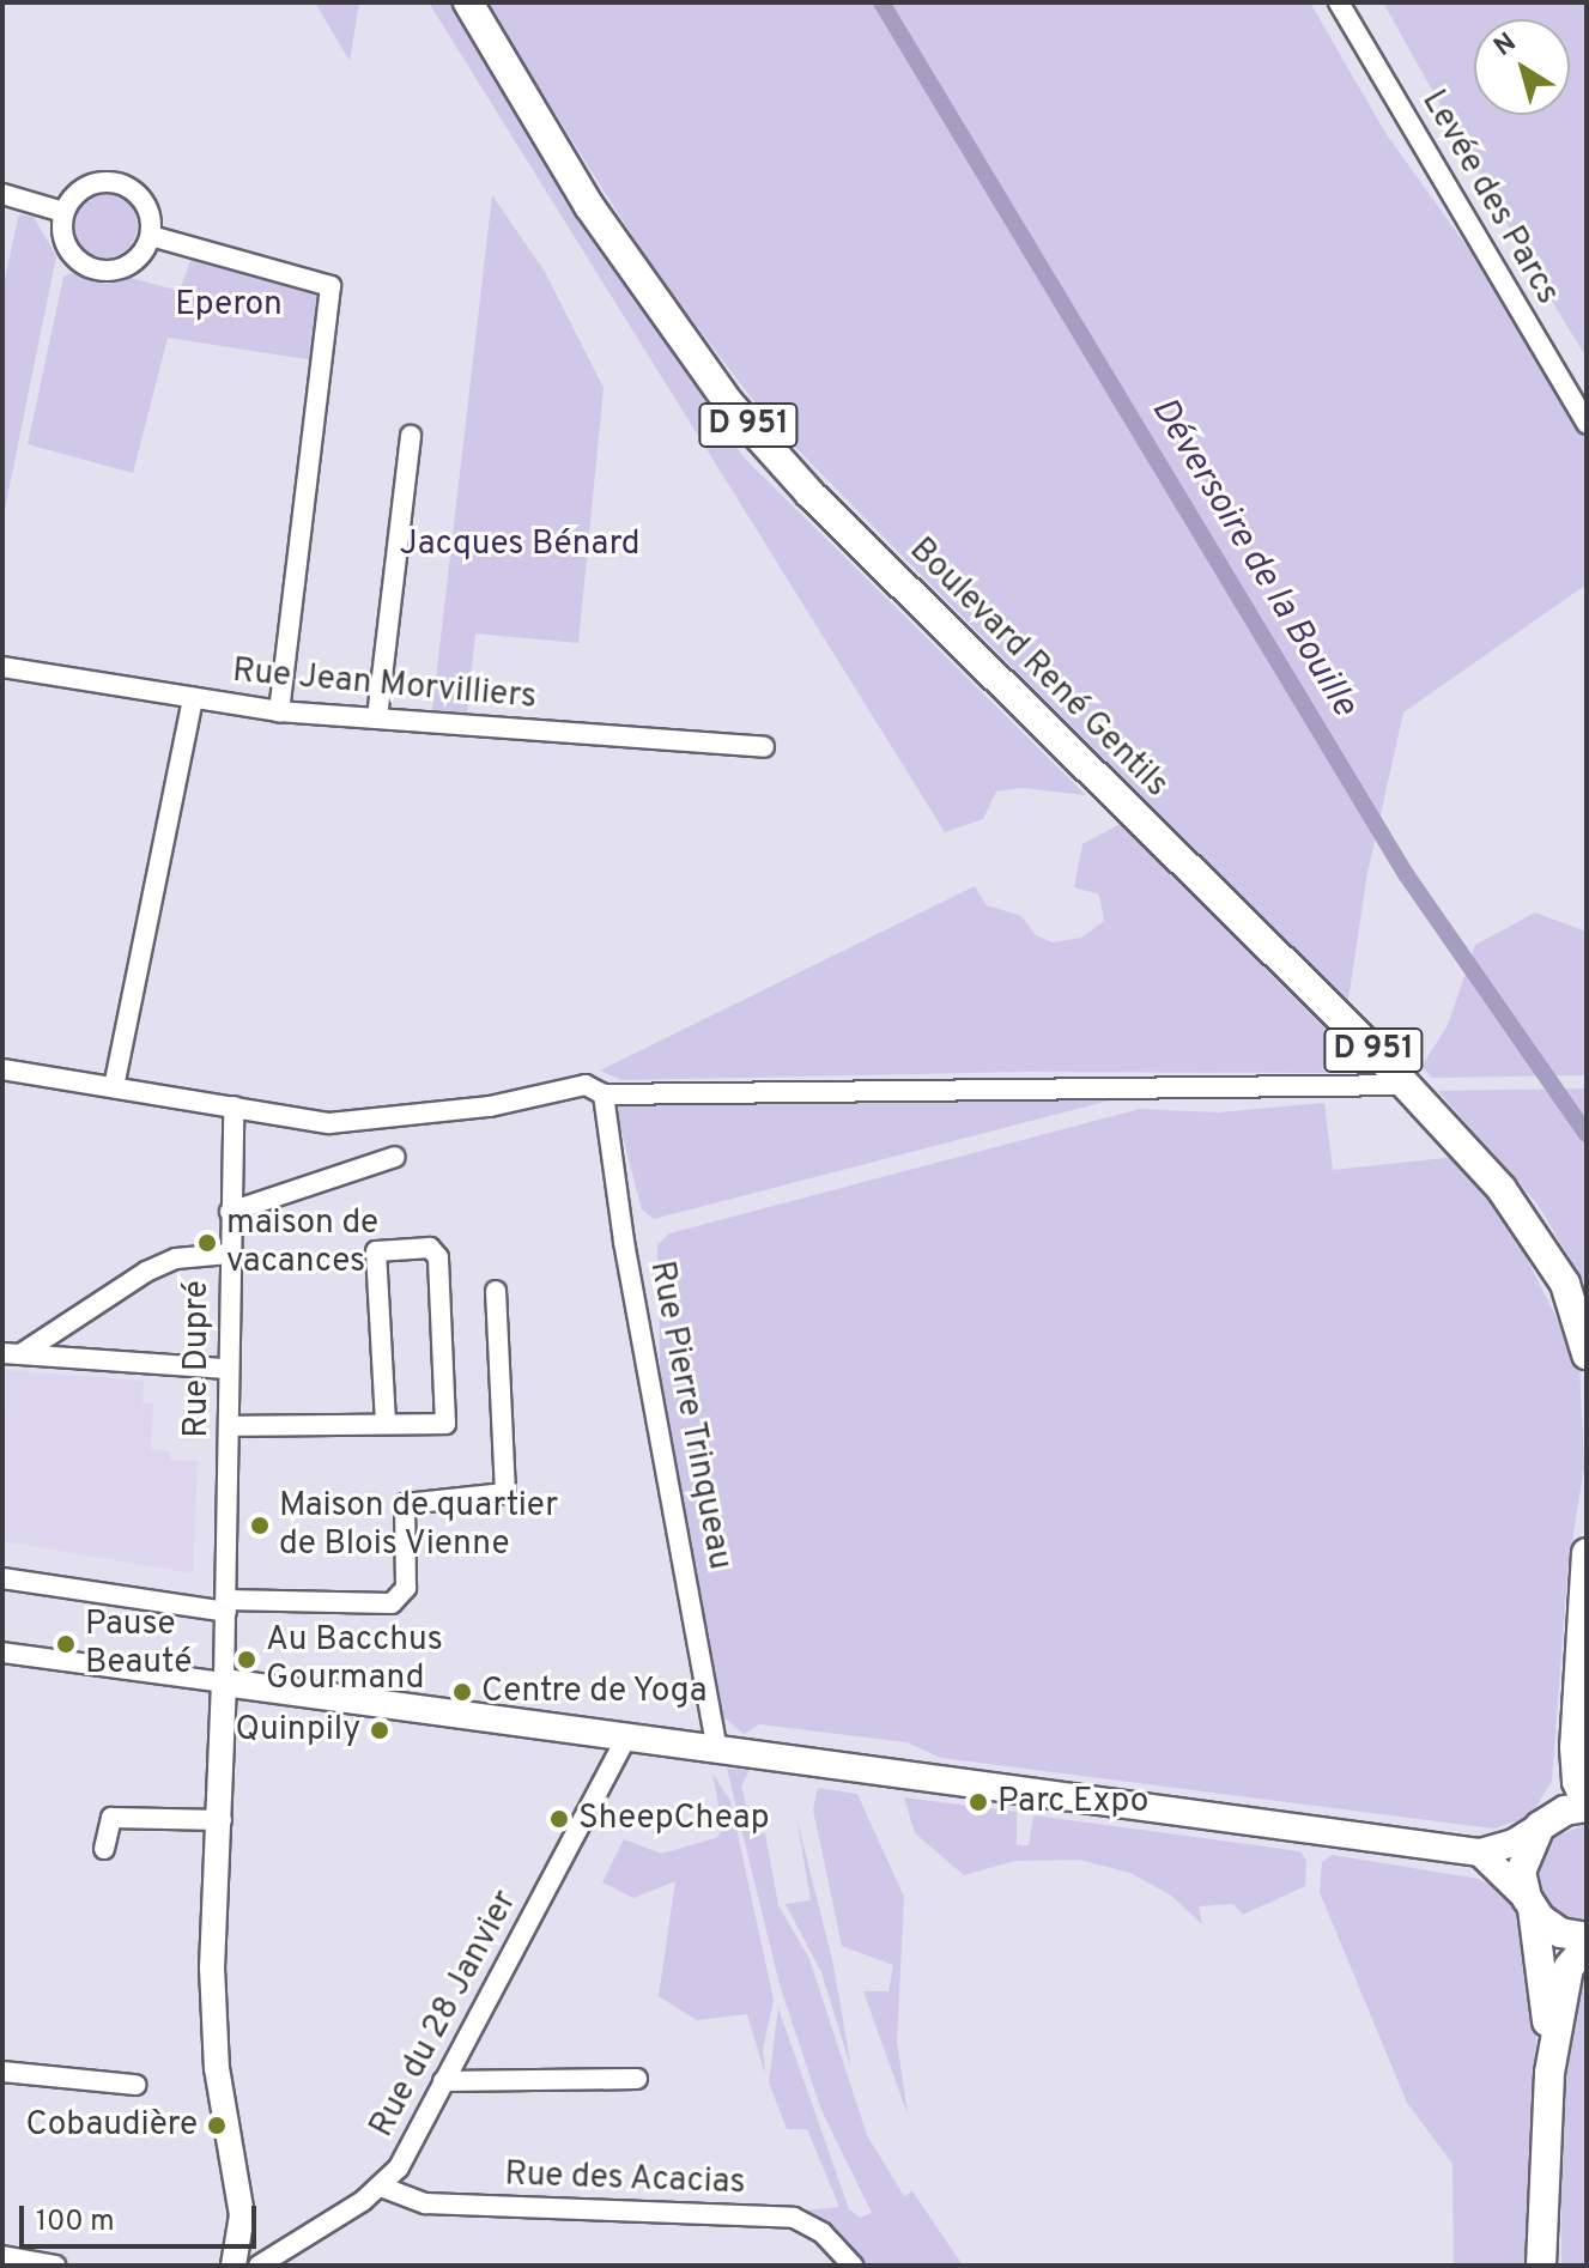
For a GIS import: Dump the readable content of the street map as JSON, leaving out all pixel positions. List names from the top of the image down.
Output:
{
  "streets": {
    "main road": ["D 951", "Boulevard René Gentils"],
    "street": [
      "Levée des Parcs",
      "Rue Jean Morvilliers",
      "Rue Dupré",
      "Rue Pierre Trinqueau",
      "Rue du 28 Janvier",
      "Rue des Acacias"
    ]
  },
  "crossings": [
    ["Rue du 28 Janvier", "Rue des Acacias"]
  ],
  "water": ["Déversoire de la Bouille"],
  "parks": ["Eperon", "Jacques Bénard"],
  "places": [
    "maison de vacances",
    "Maison de quartier de Blois Vienne",
    "Pause Beauté",
    "Au Bacchus Gourmand",
    "Centre de Yoga",
    "Quinpily",
    "Parc Expo",
    "SheepCheap",
    "Cobaudière"
  ],
  "scale_bar": "100 m",
  "north": "top left"
}
